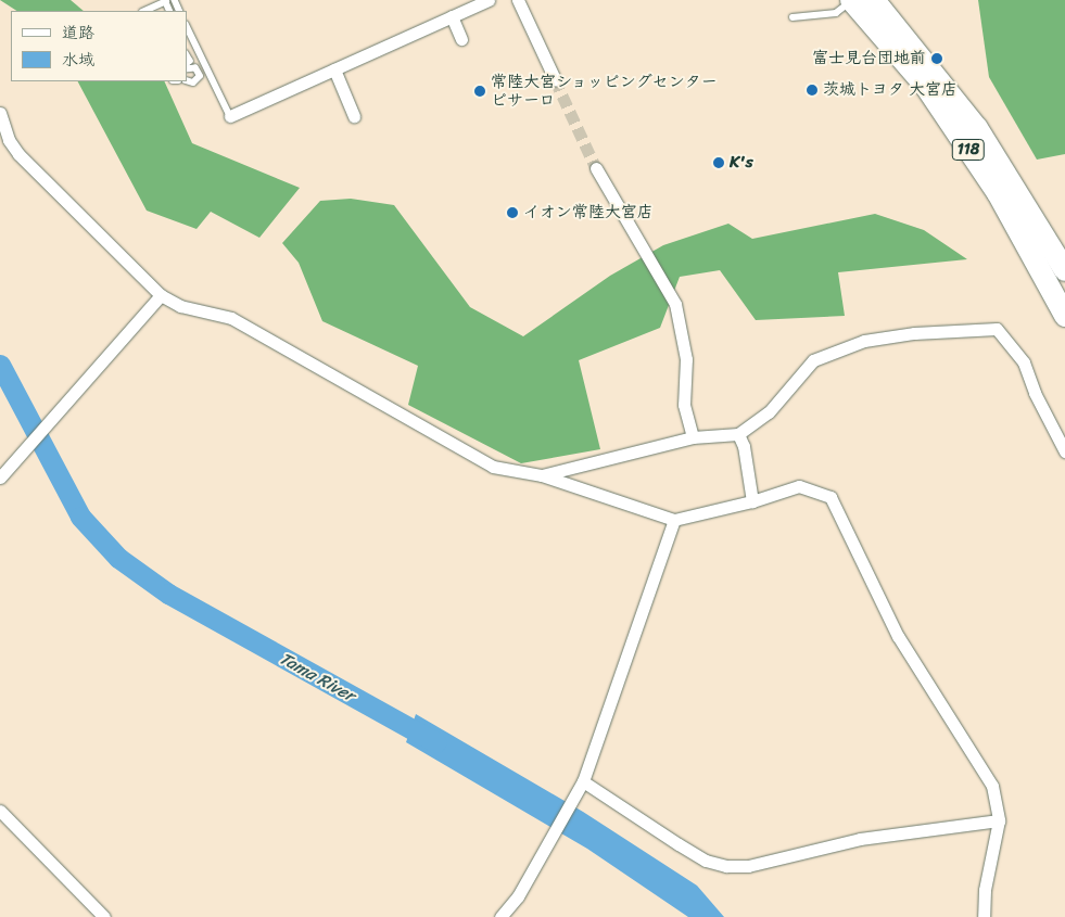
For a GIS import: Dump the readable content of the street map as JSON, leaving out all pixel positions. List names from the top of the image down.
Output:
{
  "streets": {
    "highway": ["118"]
  },
  "water": ["Tama River"],
  "places": [
    "富士見台団地前",
    "茨城トヨタ 大宮店",
    "常陸大宮ショッピングセンター ピサーロ",
    "K's",
    "イオン常陸大宮店"
  ],
  "legend": ["道路", "水域"]
}
